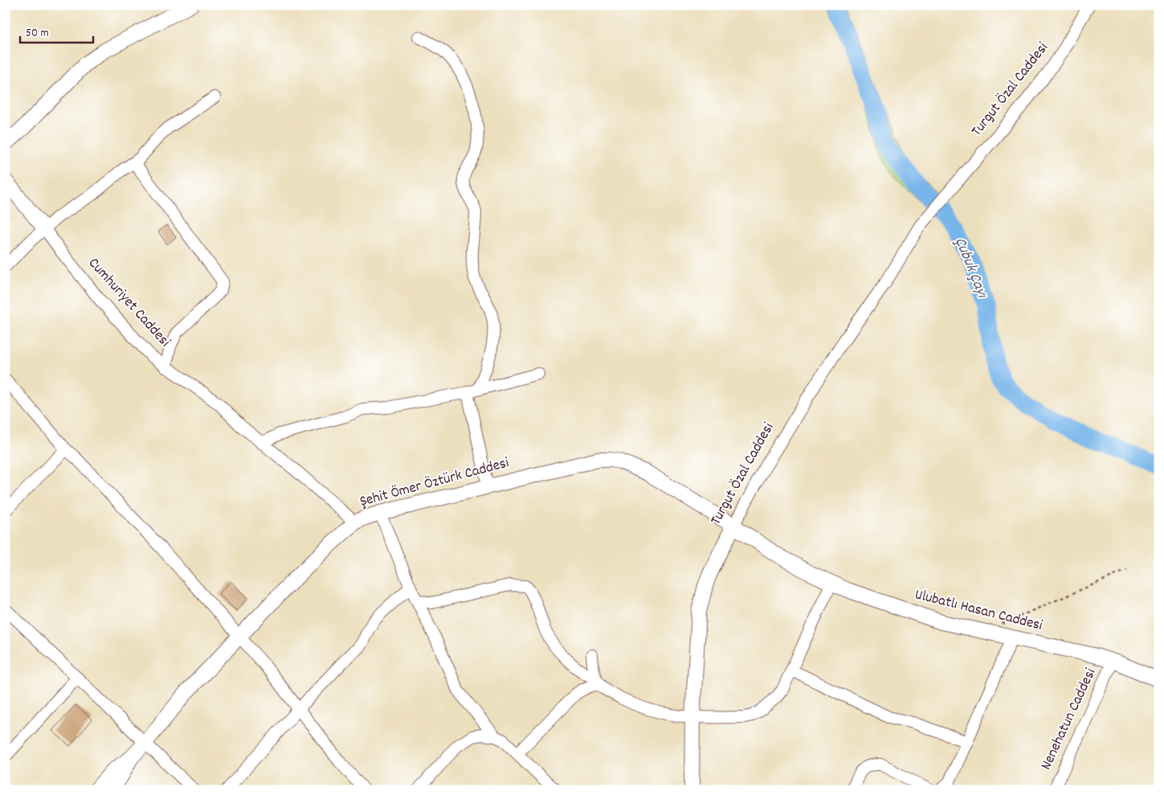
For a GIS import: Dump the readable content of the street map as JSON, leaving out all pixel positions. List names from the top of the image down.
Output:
{
  "streets": {
    "street": [
      "Turgut Özal Caddesi",
      "Cumhuriyet Caddesi",
      "Şehit Ömer Öztürk Caddesi",
      "Ulubatlı Hasan Caddesi",
      "Nenehatun Caddesi"
    ]
  },
  "crossings": [
    ["Turgut Özal Caddesi", "Şehit Ömer Öztürk Caddesi"],
    ["Turgut Özal Caddesi", "Ulubatlı Hasan Caddesi"],
    ["Cumhuriyet Caddesi", "Şehit Ömer Öztürk Caddesi"],
    ["Şehit Ömer Öztürk Caddesi", "Ulubatlı Hasan Caddesi"],
    ["Ulubatlı Hasan Caddesi", "Nenehatun Caddesi"]
  ],
  "water": ["Çubuk Çayı"],
  "scale_bar": "50 m"
}
